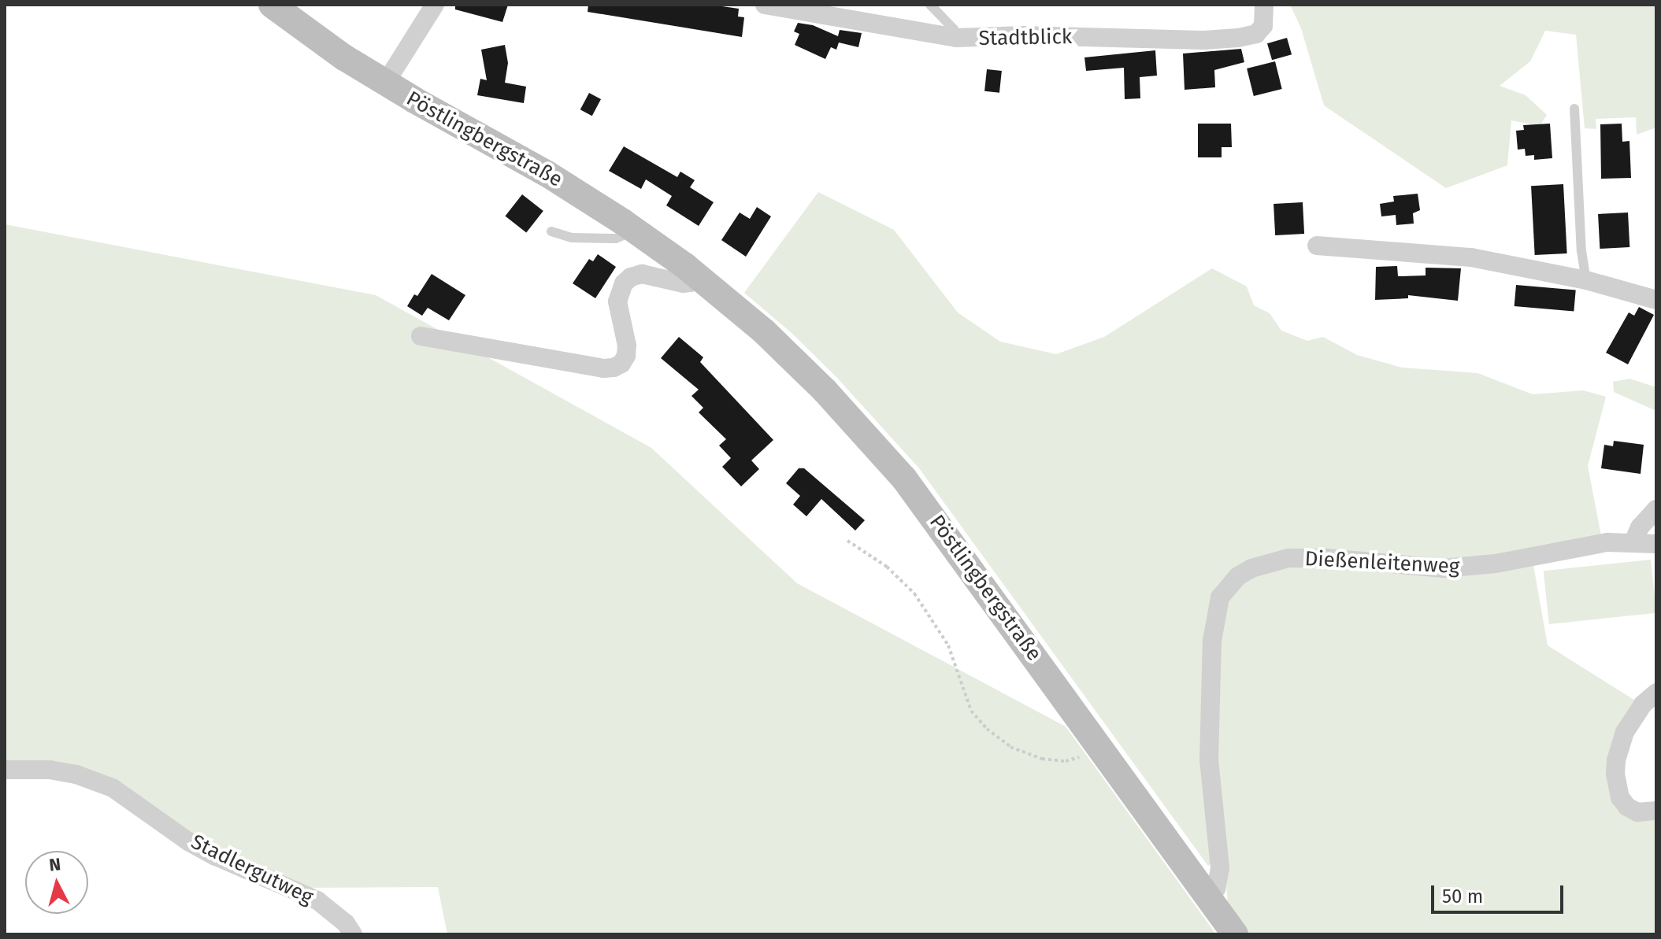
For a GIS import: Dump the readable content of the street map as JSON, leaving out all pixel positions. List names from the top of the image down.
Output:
{
  "streets": {
    "main road": ["Pöstlingbergstraße"],
    "street": ["Stadtblick", "Dießenleitenweg", "Stadlergutweg"]
  },
  "crossings": [
    ["Pöstlingbergstraße", "Dießenleitenweg"]
  ],
  "scale_bar": "50 m",
  "north": "top"
}
